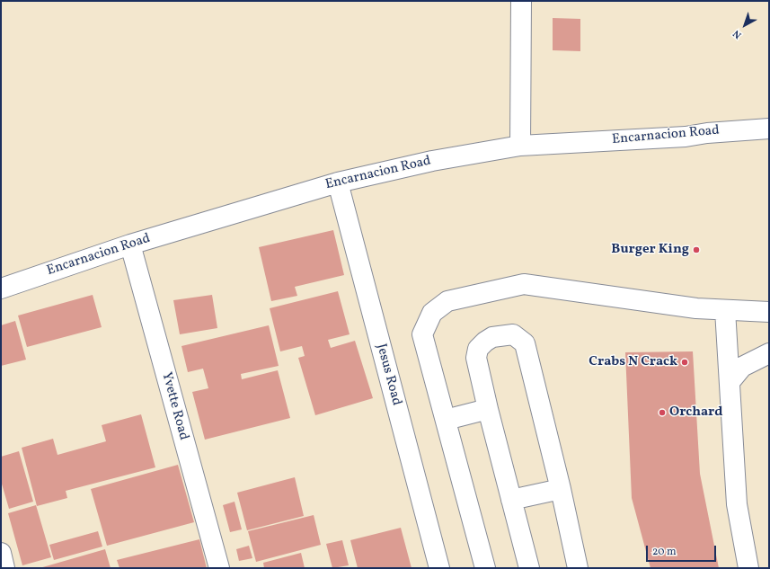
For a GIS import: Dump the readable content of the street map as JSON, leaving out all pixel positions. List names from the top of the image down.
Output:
{
  "streets": {
    "street": ["Encarnacion Road", "Jesus Road", "Yvette Road"]
  },
  "crossings": [
    ["Encarnacion Road", "Jesus Road"],
    ["Encarnacion Road", "Yvette Road"]
  ],
  "places": ["Burger King", "Crabs N Crack", "Orchard"],
  "scale_bar": "20 m",
  "north": "bottom left"
}
